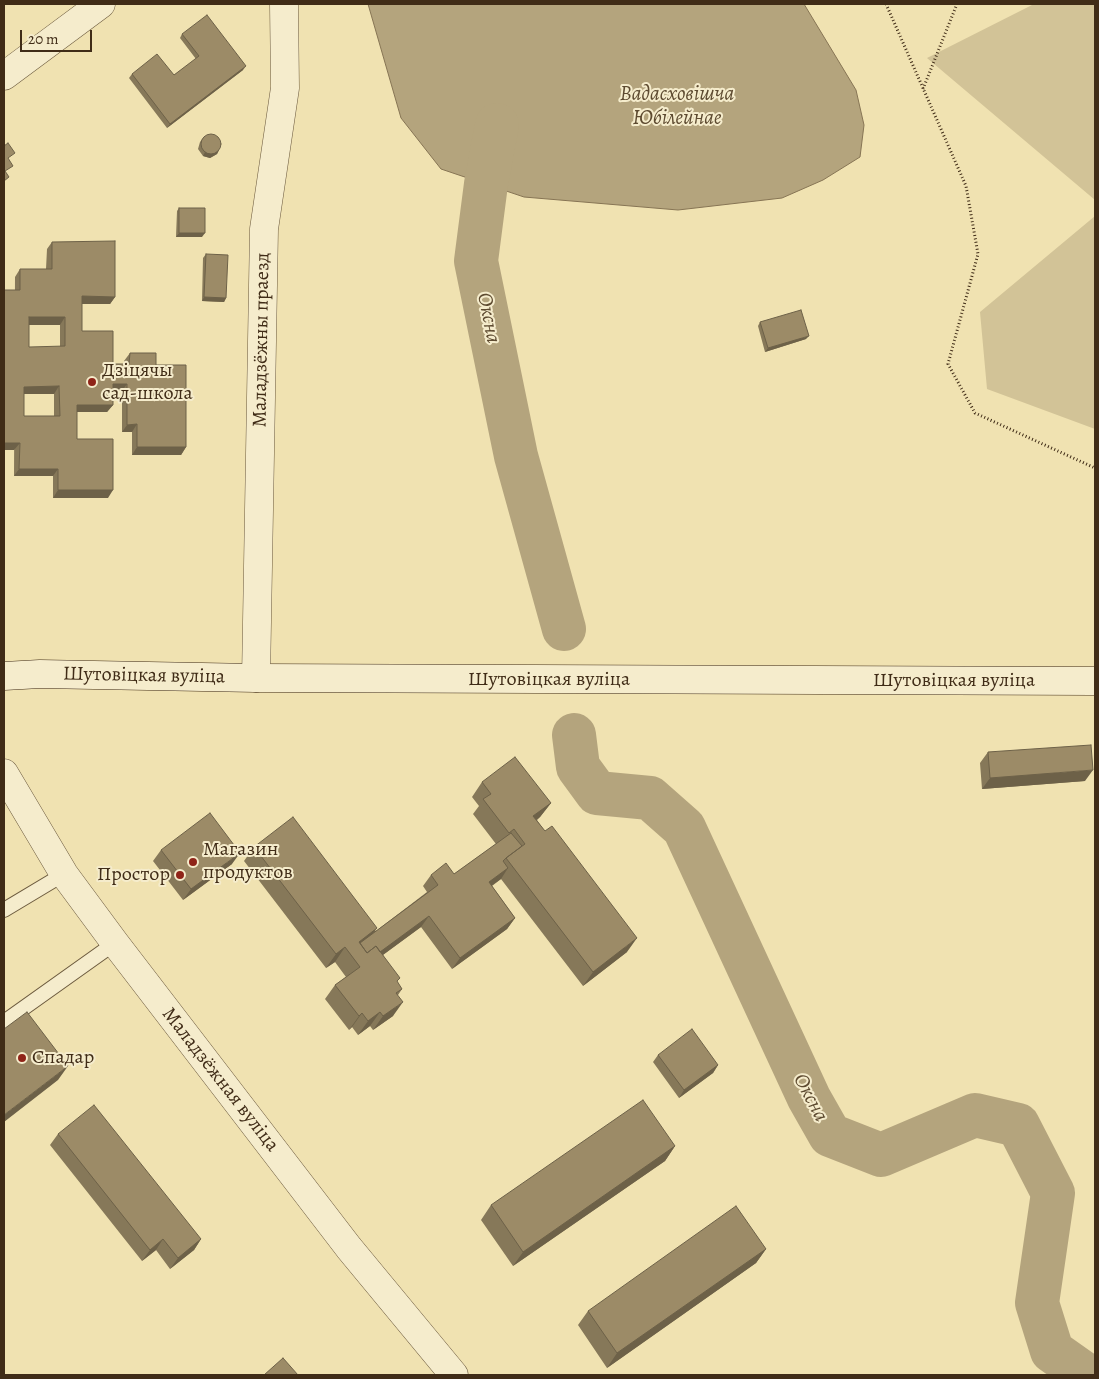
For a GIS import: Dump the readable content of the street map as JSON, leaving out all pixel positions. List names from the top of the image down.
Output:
{
  "streets": {
    "street": ["Маладзёжны праезд", "Шутовіцкая вуліца", "Маладзёжная вуліца"]
  },
  "crossings": [
    ["Маладзёжны праезд", "Шутовіцкая вуліца"]
  ],
  "water": ["Вадасховішча Юбілейнае", "Оксна"],
  "places": [
    "Дзіцячы сад-школа",
    "Магазин продуктов",
    "Простор",
    "Спадар"
  ],
  "scale_bar": "20 m"
}
